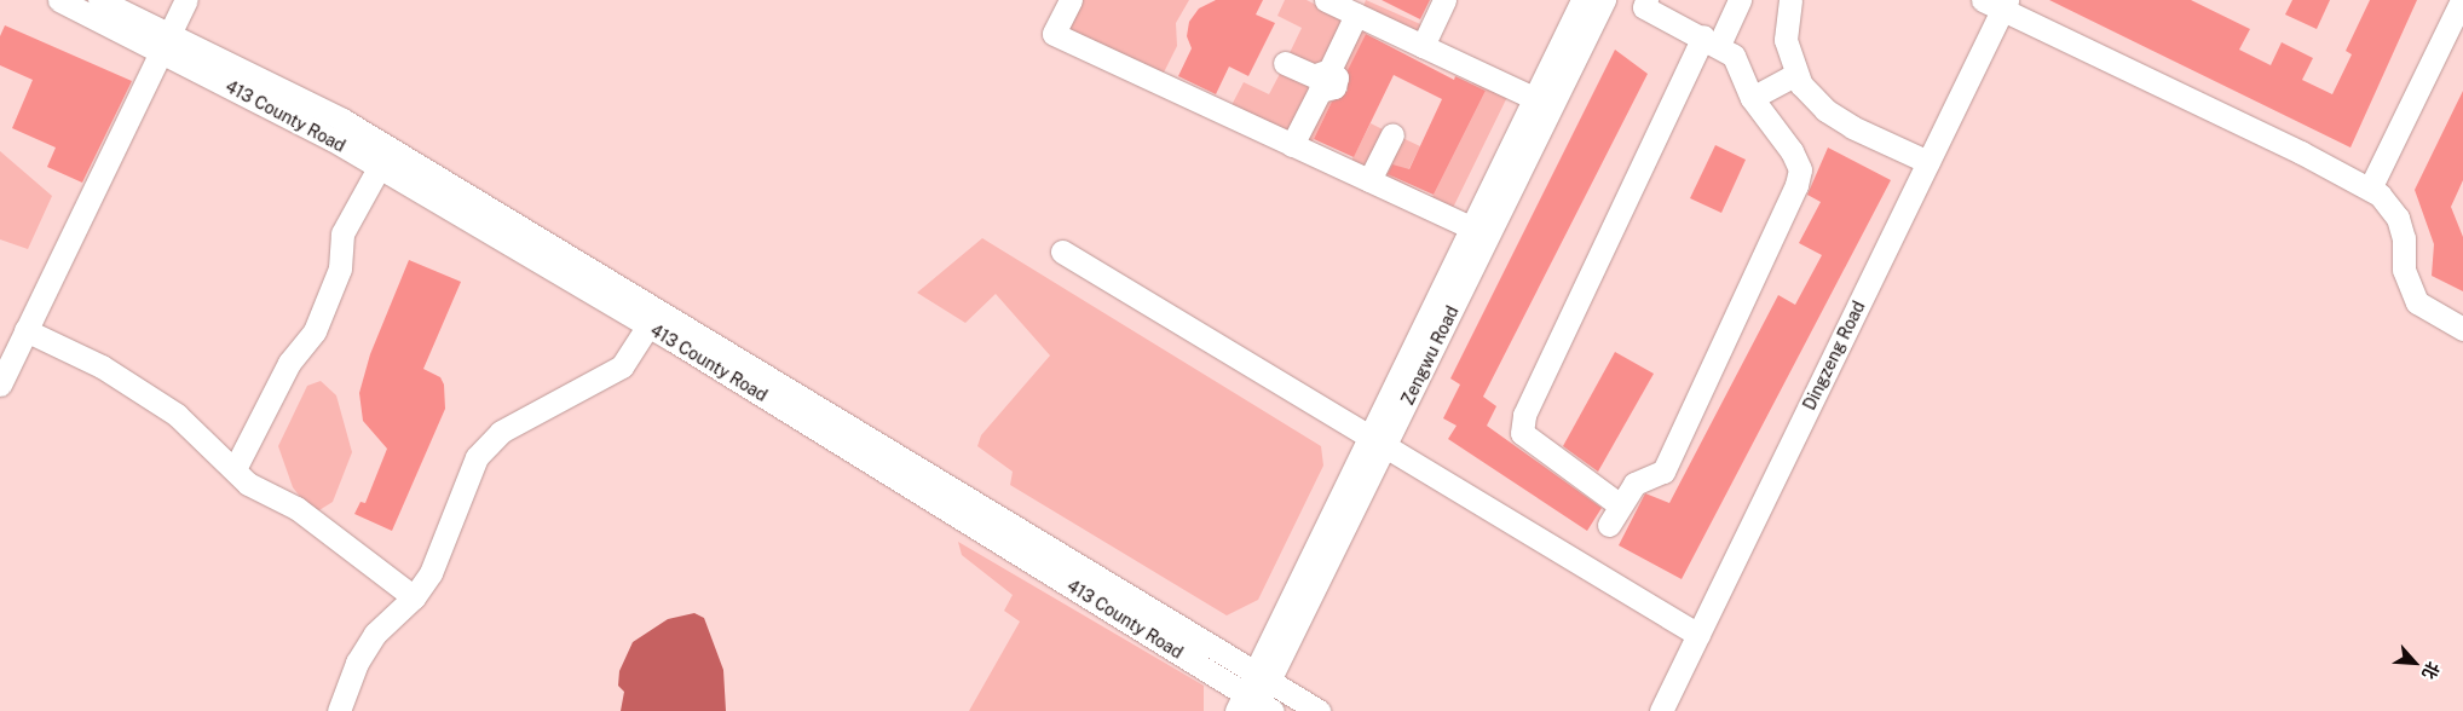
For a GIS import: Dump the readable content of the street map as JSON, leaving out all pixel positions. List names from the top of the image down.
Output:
{
  "streets": {
    "street": ["413 County Road", "Zengwu Road", "Dingzeng Road"]
  },
  "crossings": [
    ["413 County Road", "Zengwu Road"]
  ],
  "north": "bottom right"
}
